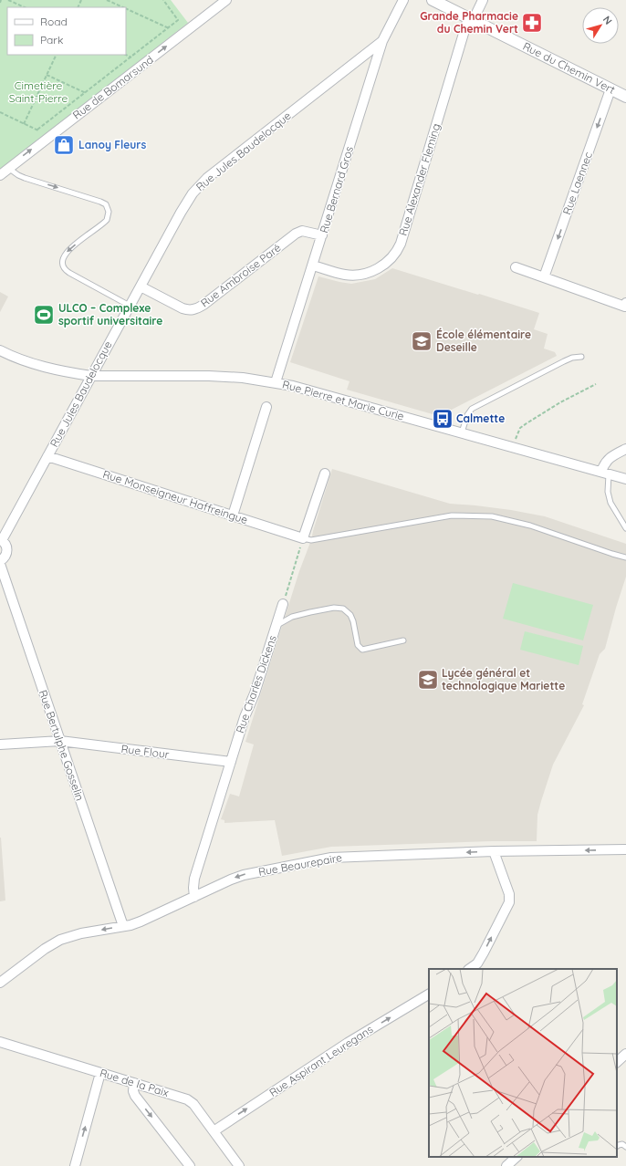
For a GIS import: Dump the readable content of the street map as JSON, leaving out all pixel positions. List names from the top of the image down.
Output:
{
  "streets": {
    "street": [
      "Rue du Chemin Vert",
      "Rue de Bomarsund",
      "Rue Jules Baudelocque",
      "Rue Alexander Fleming",
      "Rue Laennec",
      "Rue Bernard Gros",
      "Rue Ambroise Paré",
      "Rue Pierre et Marie Curie",
      "Rue Monseigneur Haffreingue",
      "Rue Charles Dickens",
      "Rue Bertulphe Gosselin",
      "Rue Flour",
      "Rue Beaurepaire",
      "Rue Aspirant Leuregans",
      "Rue de la Paix"
    ]
  },
  "crossings": [
    ["Rue du Chemin Vert", "Rue Alexander Fleming"],
    ["Rue du Chemin Vert", "Rue Laennec"],
    ["Rue Jules Baudelocque", "Rue Bernard Gros"],
    ["Rue Jules Baudelocque", "Rue Ambroise Paré"],
    ["Rue Jules Baudelocque", "Rue Pierre et Marie Curie"],
    ["Rue Jules Baudelocque", "Rue Monseigneur Haffreingue"],
    ["Rue Alexander Fleming", "Rue Bernard Gros"],
    ["Rue Bernard Gros", "Rue Ambroise Paré"],
    ["Rue Bernard Gros", "Rue Pierre et Marie Curie"],
    ["Rue Charles Dickens", "Rue Flour"],
    ["Rue Charles Dickens", "Rue Beaurepaire"],
    ["Rue Bertulphe Gosselin", "Rue Flour"],
    ["Rue Bertulphe Gosselin", "Rue Beaurepaire"],
    ["Rue Aspirant Leuregans", "Rue de la Paix"]
  ],
  "one_way": [
    "Rue de Bomarsund",
    "Rue Laennec",
    "Rue Beaurepaire",
    "Rue Aspirant Leuregans"
  ],
  "parks": ["Cimetière Saint-Pierre"],
  "places": {
    "pharmacy": ["Grande Pharmacie du Chemin Vert"],
    "shop": ["Lanoy Fleurs"],
    "sports": ["ULCO – Complexe sportif universitaire"],
    "school or university": ["École élémentaire Deseille", "Lycée général et technologique Mariette"],
    "bus stop": ["Calmette"]
  },
  "legend": ["Road", "Park"],
  "north": "top right"
}
